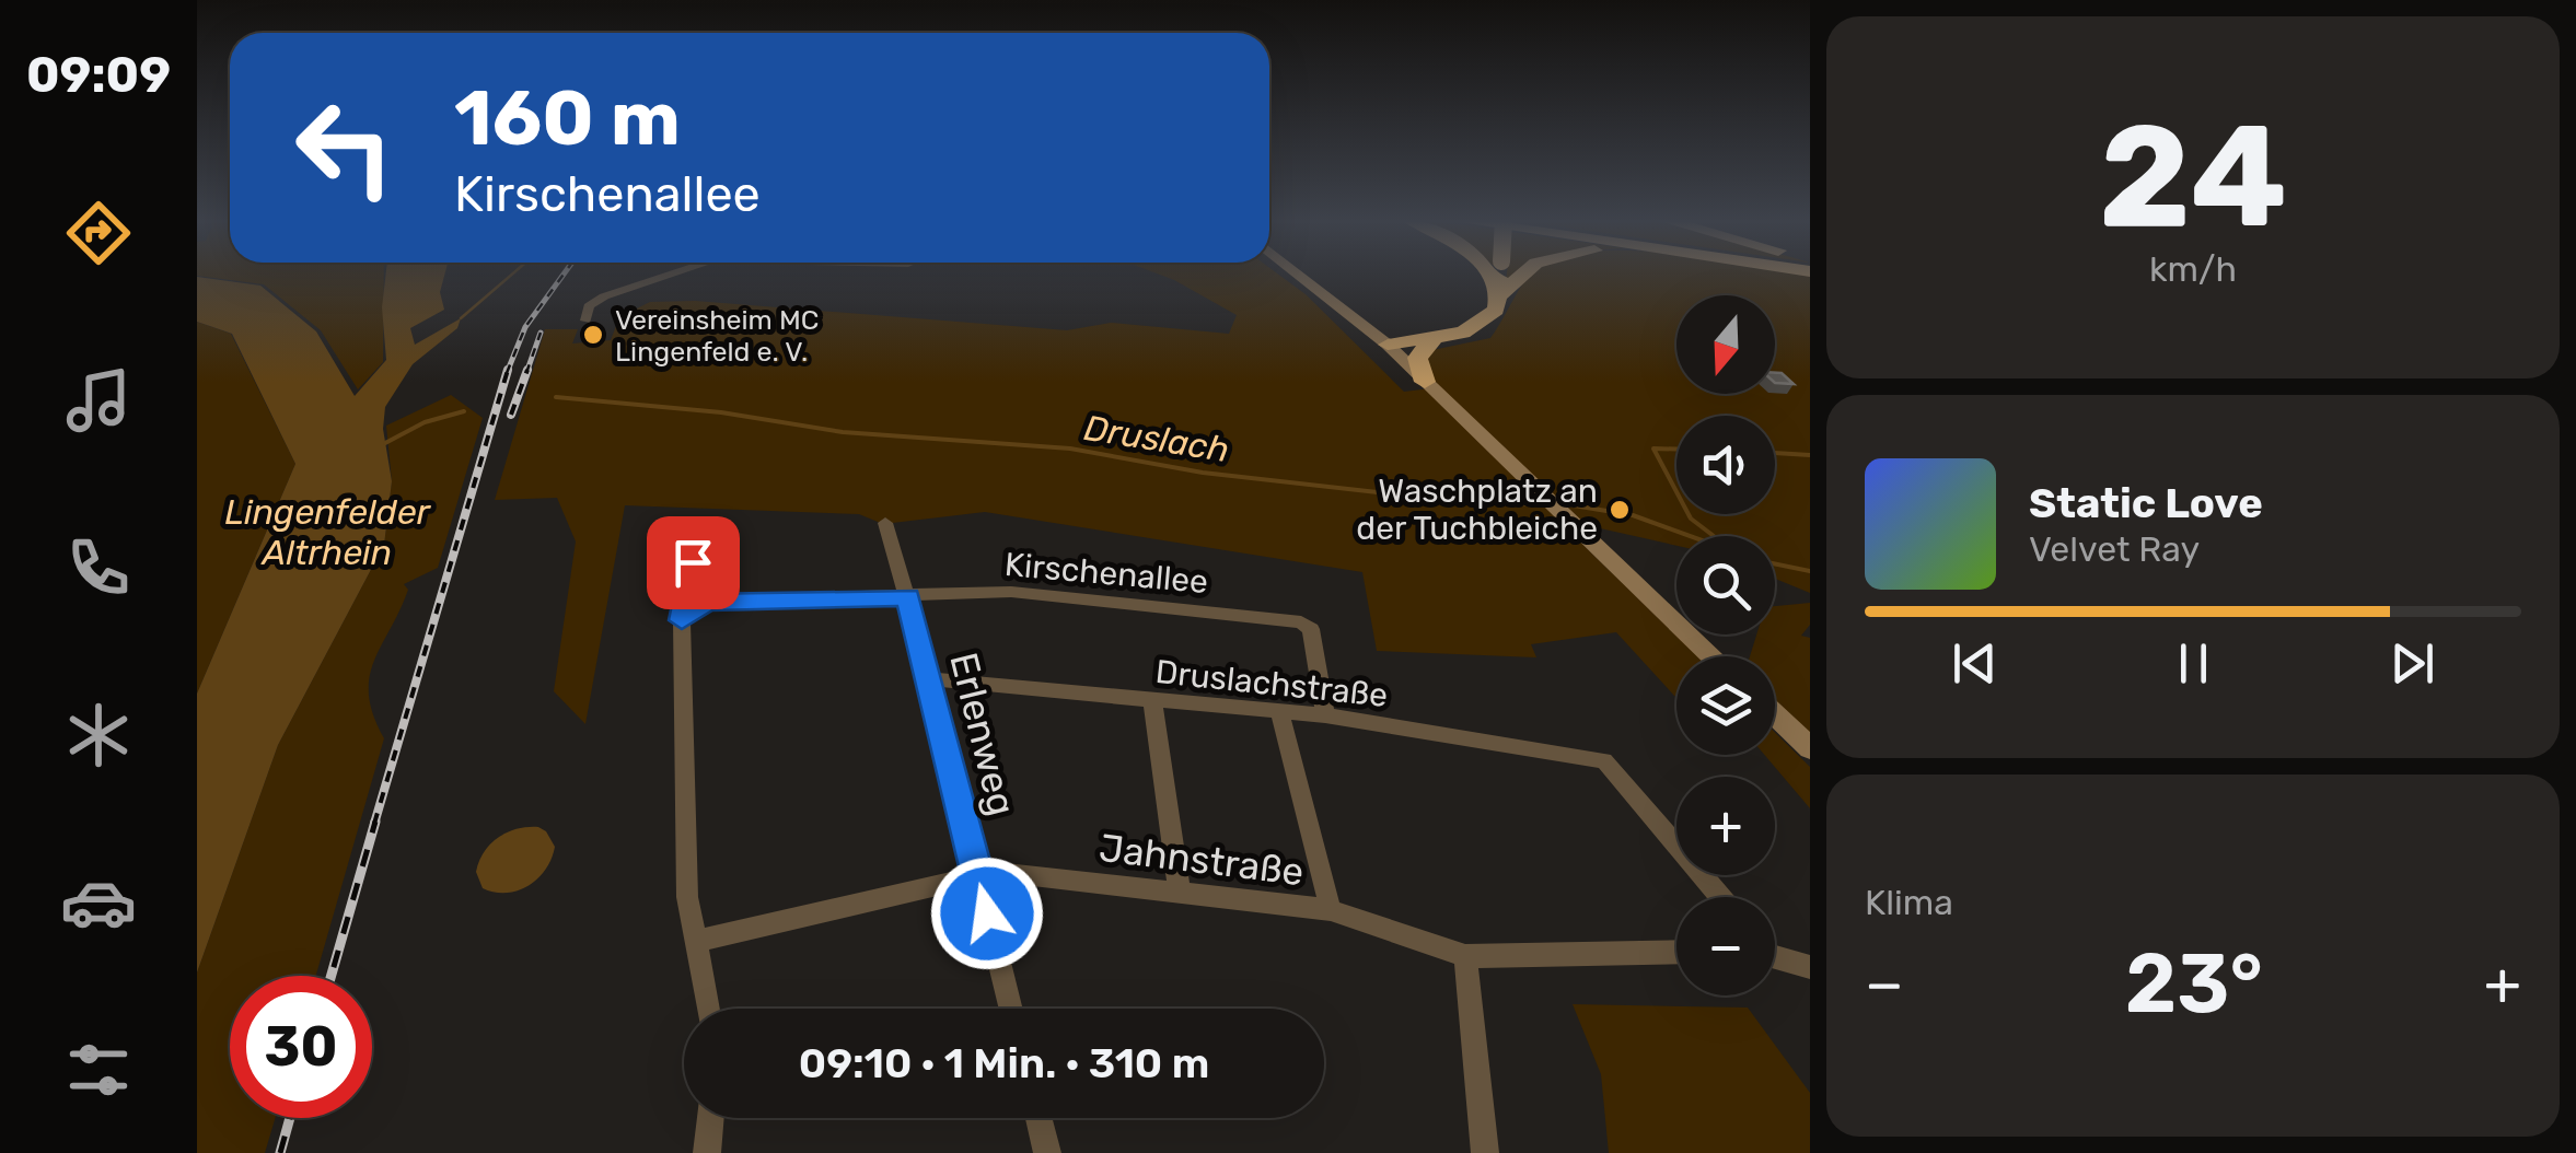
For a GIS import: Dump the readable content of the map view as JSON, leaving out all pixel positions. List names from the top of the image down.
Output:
{
  "streets": {
    "street": [
      "Kirschenallee",
      "Druslachstraße",
      "Erlenweg",
      "Jahnstraße"
    ]
  },
  "crossings": [
    ["Kirschenallee", "Druslachstraße"],
    ["Kirschenallee", "Erlenweg"],
    ["Druslachstraße", "Erlenweg"],
    ["Erlenweg", "Jahnstraße"]
  ],
  "water": ["Druslach", "Lingenfelder Altrhein"],
  "places": ["Vereinsheim MC Lingenfeld e. V.", "Waschplatz an der Tuchbleiche"],
  "north": "bottom",
  "page": {
    "tabs": "09:09",
    "tile": [
      ["24", "km/h"],
      "Klima"
    ],
    "turn": ["160 m", "Kirschenallee"],
    "map_buttons": ["+", "−"],
    "song": ["Static Love", "Velvet Ray"],
    "heat": ["−", "23°", "+"],
    "limit": "30",
    "trip": "09:10 · 1 Min. · 310 m"
  }
}
